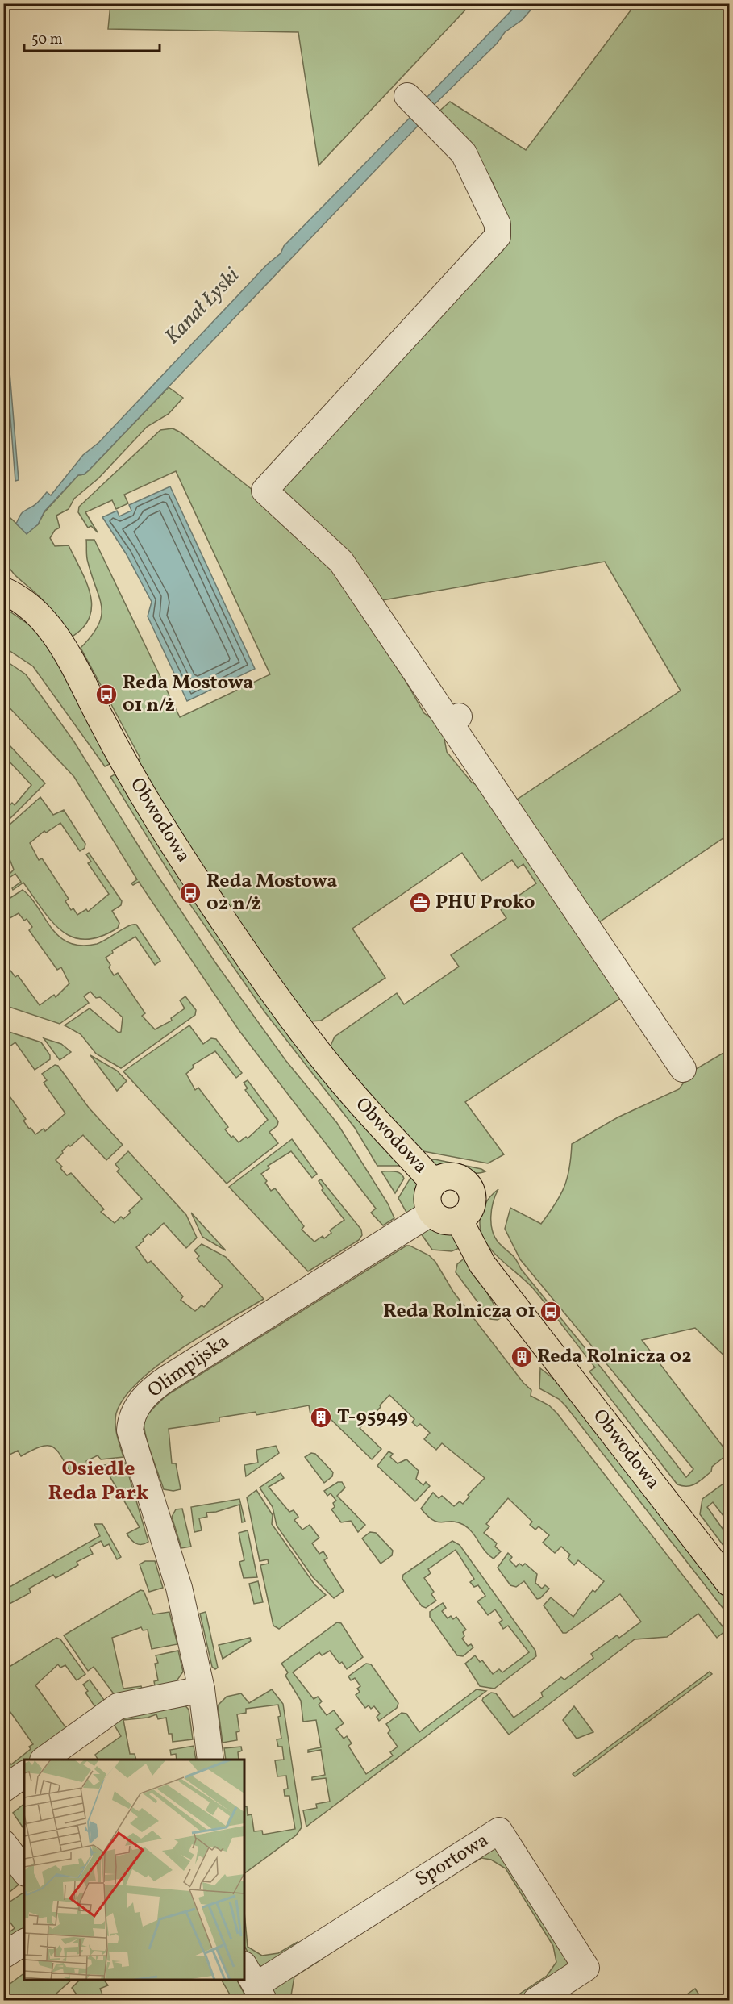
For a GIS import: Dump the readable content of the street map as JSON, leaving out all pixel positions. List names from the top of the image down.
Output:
{
  "streets": {
    "main road": ["Obwodowa"],
    "street": ["Olimpijska", "Sportowa"]
  },
  "crossings": [
    ["Obwodowa", "Olimpijska"]
  ],
  "districts": ["Osiedle Reda Park"],
  "water": ["Kanał Łyski"],
  "places": {
    "bus stop": ["Reda Mostowa 01 n/ż", "Reda Mostowa 02 n/ż", "Reda Rolnicza 01"],
    "office": ["PHU Proko"],
    "building": ["Reda Rolnicza 02", "T-95949"]
  },
  "scale_bar": "50 m"
}
